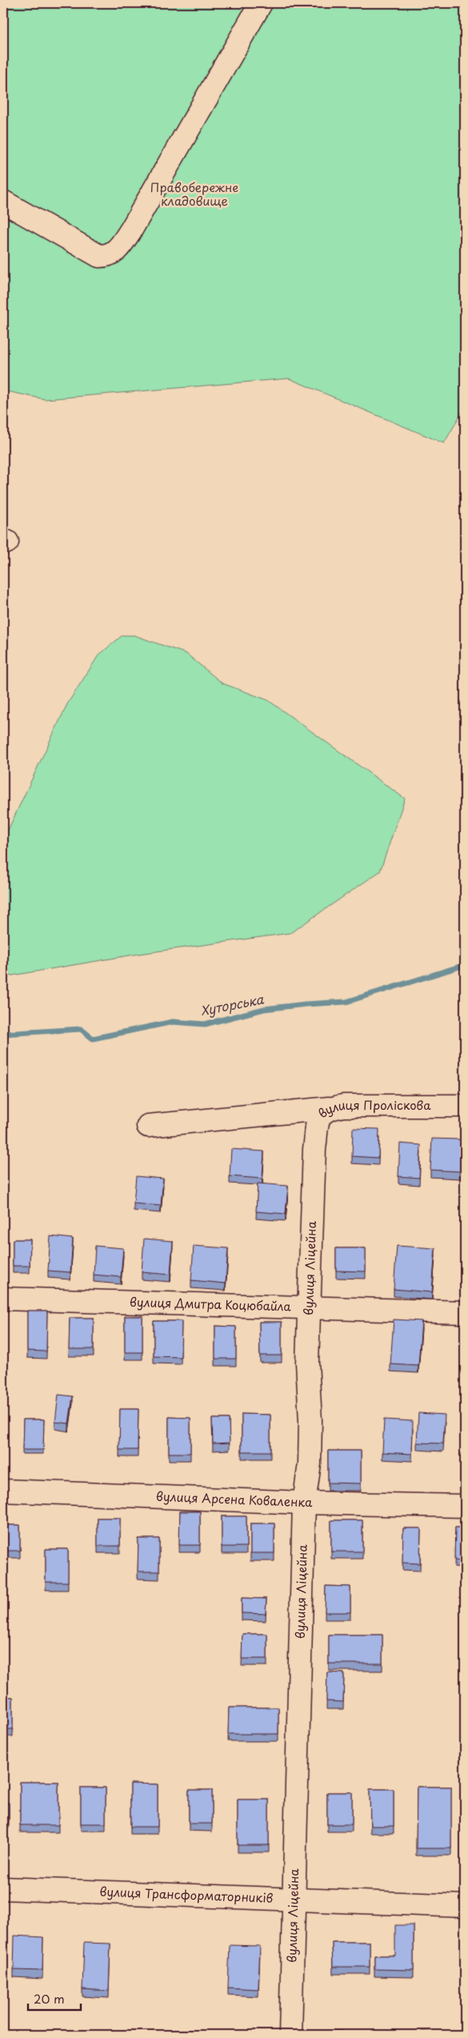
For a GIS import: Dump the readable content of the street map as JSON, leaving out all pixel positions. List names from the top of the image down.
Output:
{
  "streets": {
    "street": [
      "вулиця Проліскова",
      "вулиця Ліцейна",
      "вулиця Дмитра Коцюбайла",
      "вулиця Арсена Коваленка",
      "вулиця Трансформаторників"
    ]
  },
  "crossings": [
    ["вулиця Проліскова", "вулиця Ліцейна"],
    ["вулиця Ліцейна", "вулиця Дмитра Коцюбайла"],
    ["вулиця Ліцейна", "вулиця Арсена Коваленка"],
    ["вулиця Ліцейна", "вулиця Трансформаторників"]
  ],
  "water": ["Хуторська"],
  "parks": ["Правобережне кладовище"],
  "scale_bar": "20 m"
}
